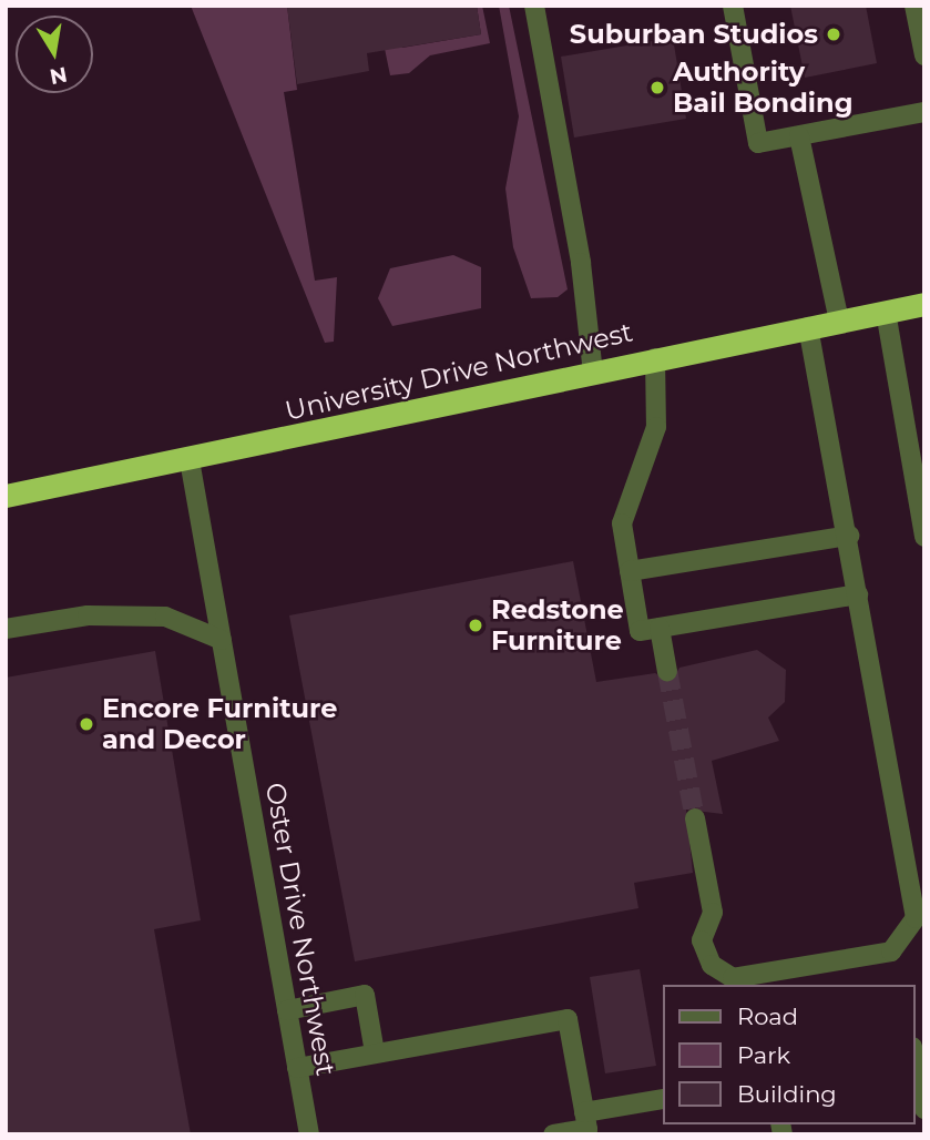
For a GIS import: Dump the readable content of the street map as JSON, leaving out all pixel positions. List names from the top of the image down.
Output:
{
  "streets": {
    "highway": ["University Drive Northwest"],
    "street": ["Oster Drive Northwest"]
  },
  "crossings": [
    ["University Drive Northwest", "Oster Drive Northwest"]
  ],
  "places": [
    "Suburban Studios",
    "Authority Bail Bonding",
    "Redstone Furniture",
    "Encore Furniture and Decor"
  ],
  "legend": ["Road", "Park", "Building"],
  "north": "bottom"
}
